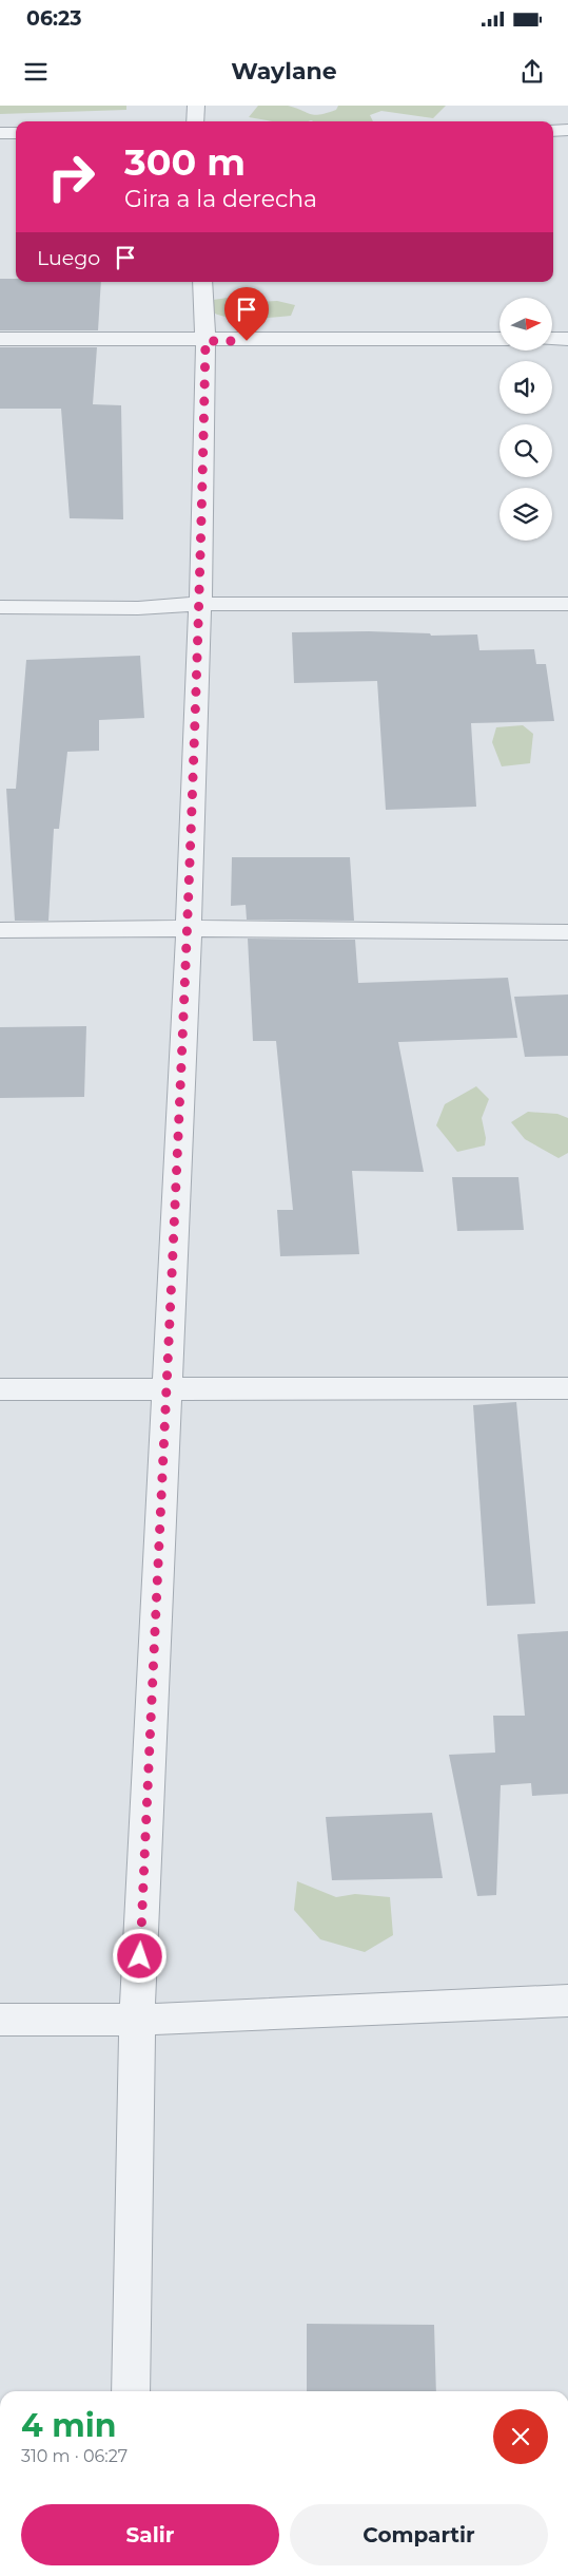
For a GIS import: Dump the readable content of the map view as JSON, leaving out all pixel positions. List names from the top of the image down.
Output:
{
  "north": "right",
  "page": {
    "status": "06:23",
    "header": "Waylane",
    "turn": ["300 m", "Gira a la derecha"],
    "then": "Luego",
    "heading": ["4 min", "310 m · 06:27"],
    "buttons": ["Salir", "Compartir"]
  }
}
